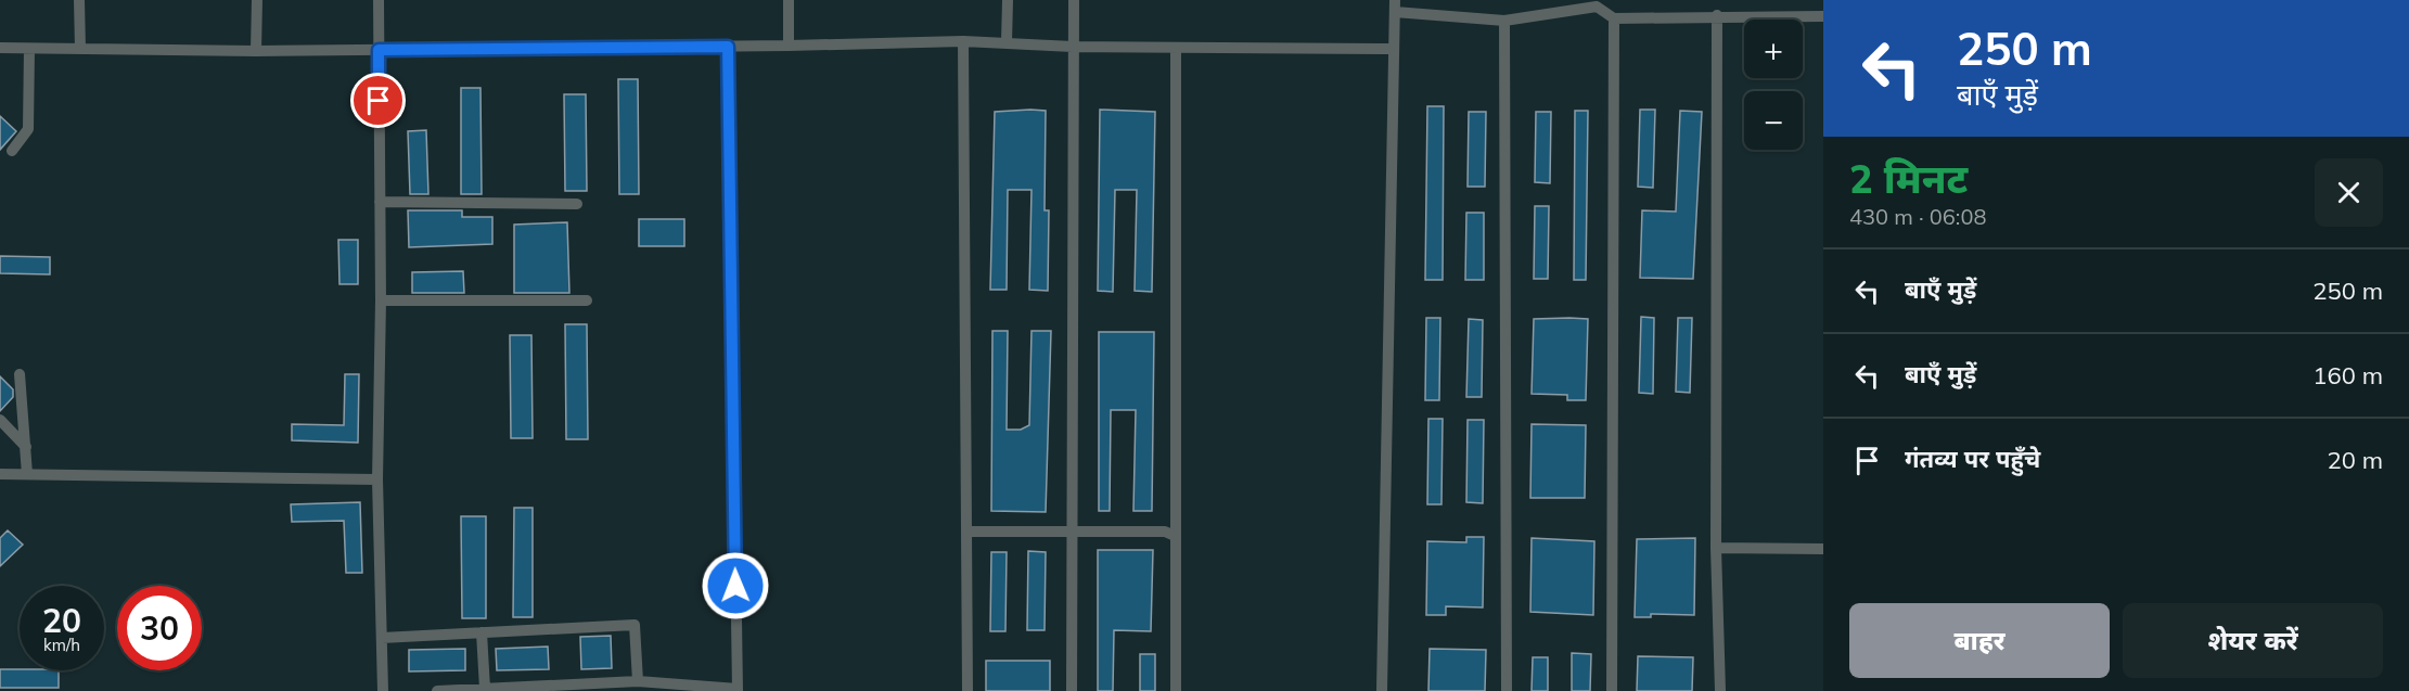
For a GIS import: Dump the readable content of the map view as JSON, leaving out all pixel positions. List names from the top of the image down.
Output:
{
  "page": {
    "turn": ["250 m", "बाएँ मुड़ें"],
    "map_buttons": ["+", "−"],
    "heading": ["2 मिनट", "430 m · 06:08"],
    "list": [
      {
        "name": "बाएँ मुड़ें",
        "value": "250 m"
      },
      {
        "name": "बाएँ मुड़ें",
        "value": "160 m"
      },
      {
        "name": "गंतव्य पर पहुँचे",
        "value": "20 m"
      }
    ],
    "speed": "20 km/h",
    "limit": "30",
    "buttons": ["बाहर", "शेयर करें"]
  }
}
